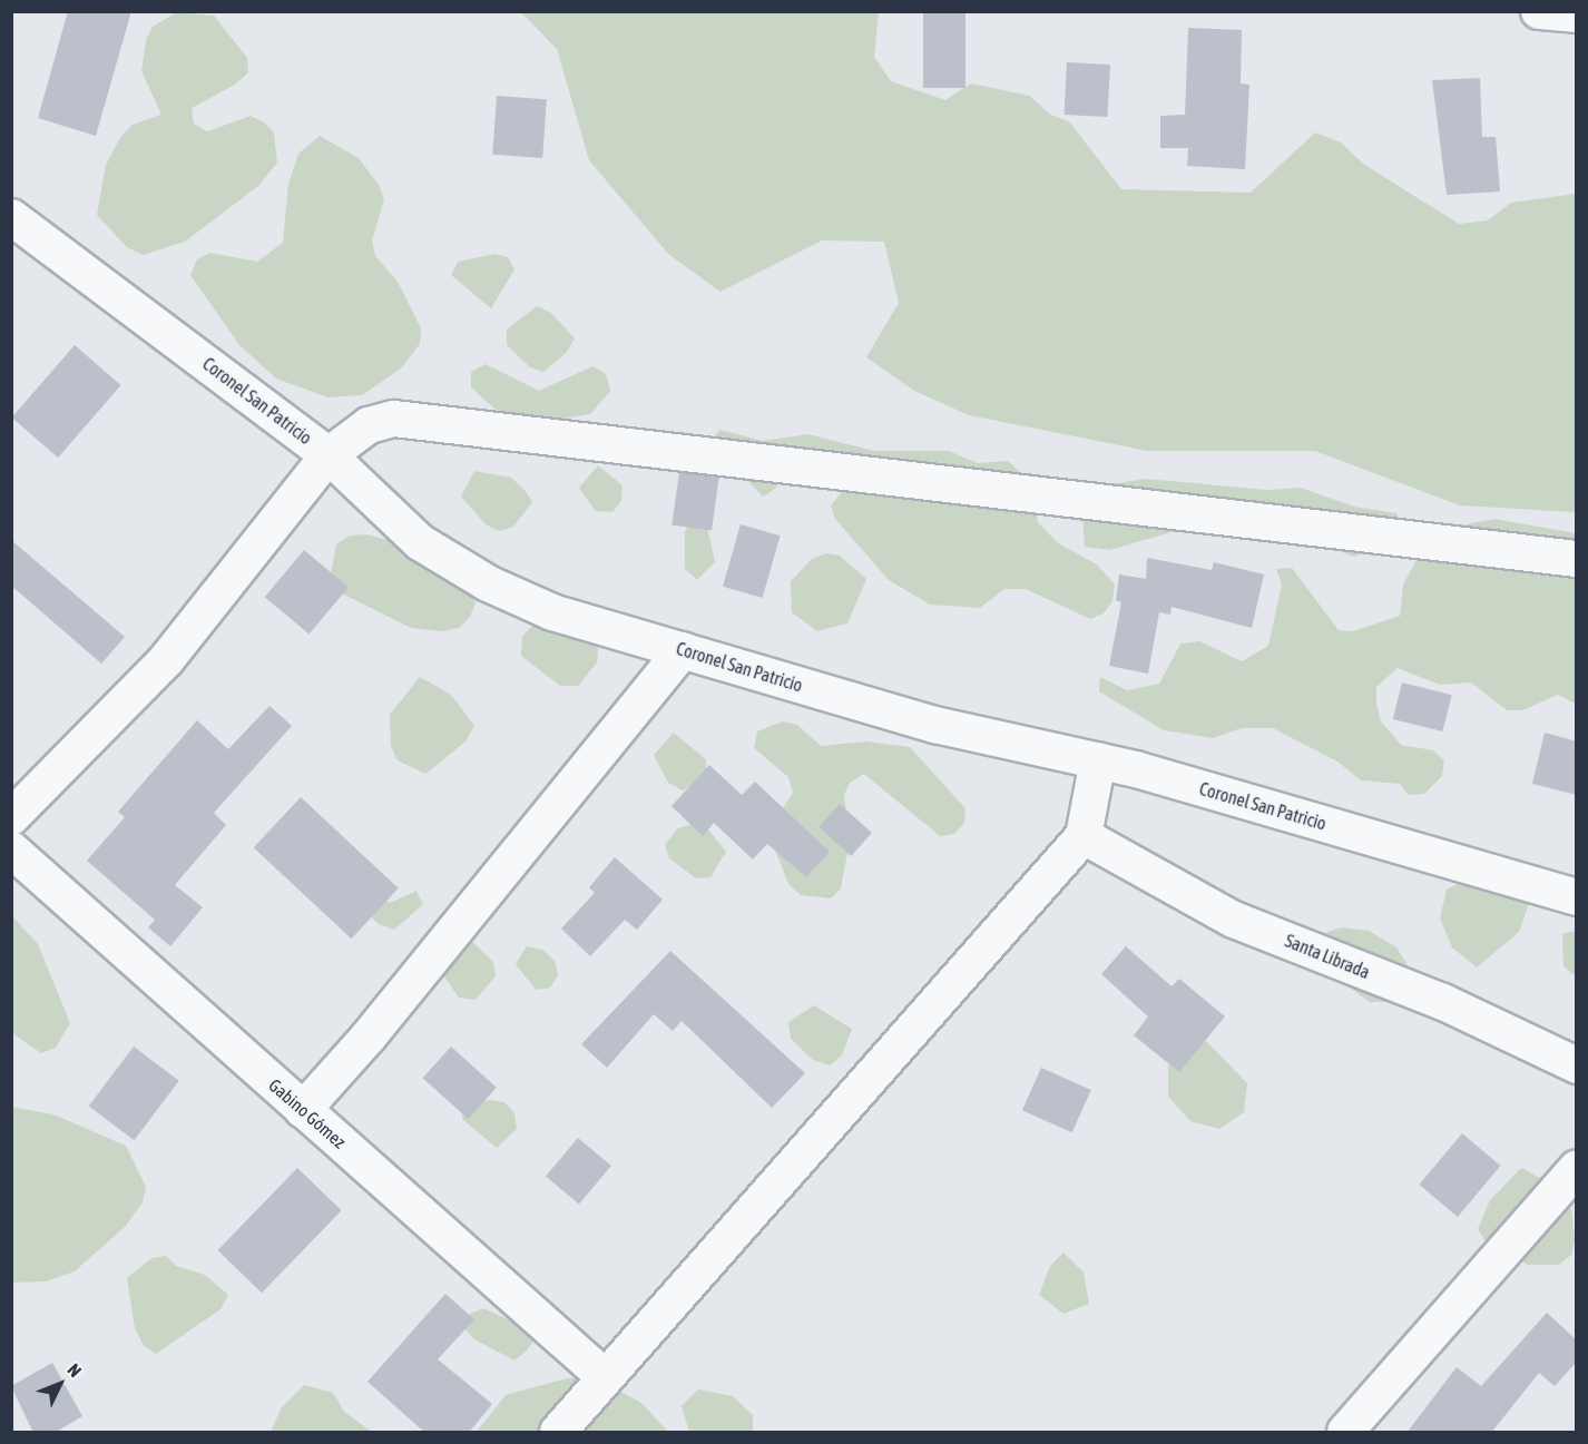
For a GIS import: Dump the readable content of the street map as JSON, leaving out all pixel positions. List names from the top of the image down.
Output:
{
  "streets": {
    "street": ["Coronel San Patricio", "Santa Librada", "Gabino Gómez"]
  },
  "north": "top right"
}
